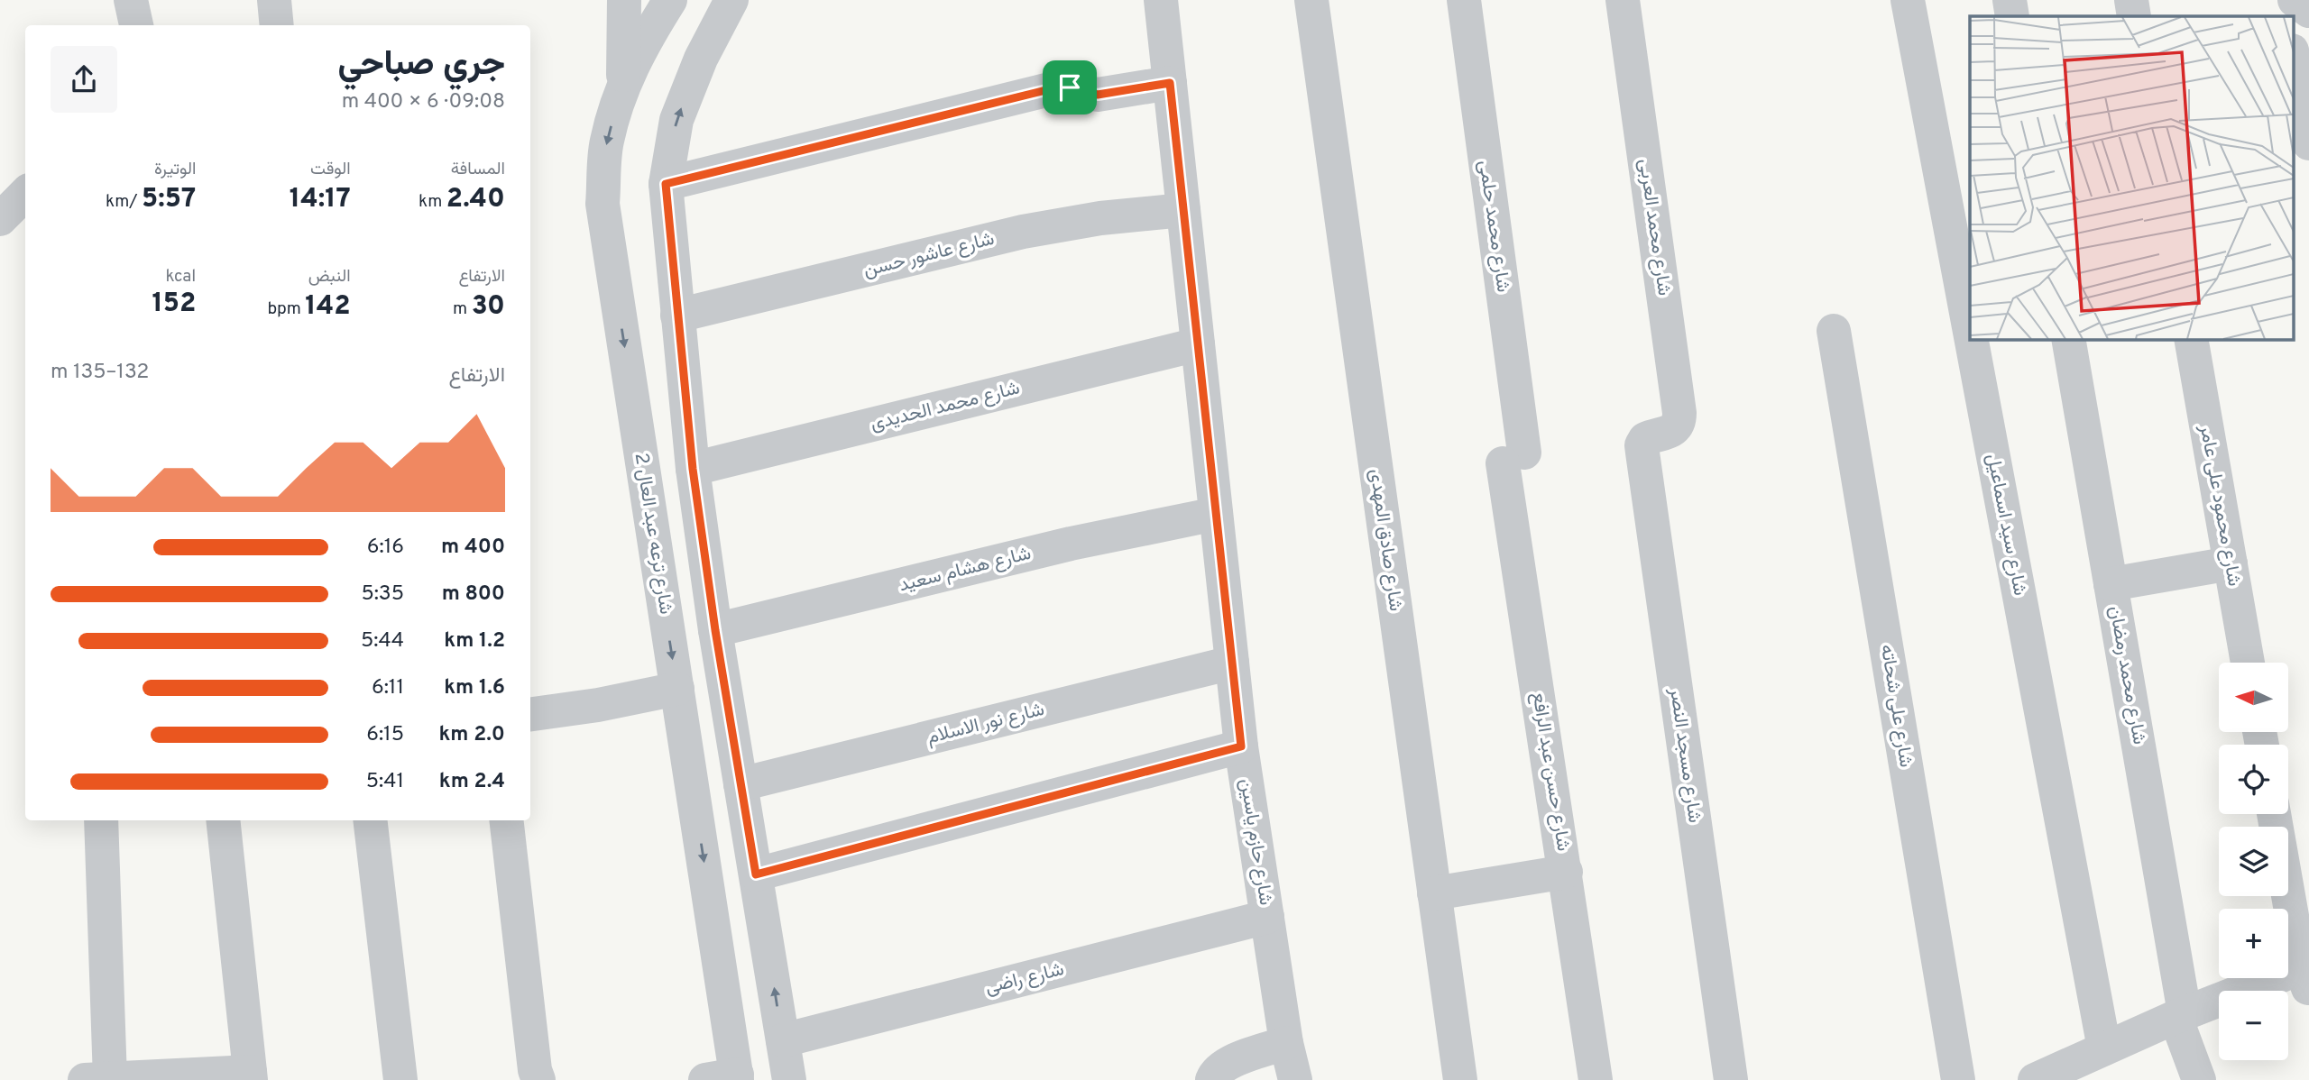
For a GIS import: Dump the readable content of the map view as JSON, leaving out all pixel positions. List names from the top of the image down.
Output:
{
  "streets": {
    "street": [
      "شارع محمد حلمى",
      "شارع محمد العربى",
      "شارع عاشور حسن",
      "شارع محمد الحديدى",
      "شارع محمود على عامر",
      "شارع سيد اسماعيل",
      "شارع ترعه عبد العال 2",
      "شارع صادق المهدى",
      "شارع هشام سعيد",
      "شارع محمد رمضان",
      "شارع على شحاته",
      "شارع نور الاسلام",
      "شارع مسجد النصر",
      "شارع حسن عبد الرافع",
      "شارع حازم ياسين",
      "شارع راضى"
    ]
  },
  "crossings": [
    ["شارع محمد حلمى", "شارع حسن عبد الرافع"],
    ["شارع محمد العربى", "شارع مسجد النصر"],
    ["شارع عاشور حسن", "شارع حازم ياسين"],
    ["شارع محمد الحديدى", "شارع حازم ياسين"],
    ["شارع هشام سعيد", "شارع حازم ياسين"],
    ["شارع نور الاسلام", "شارع حازم ياسين"],
    ["شارع حازم ياسين", "شارع راضى"]
  ],
  "north": "left",
  "page": {
    "heading": ["جري صباحي", "09:08 · 6 × 400 m"],
    "stats": [
      ["المسافة", "2.40 km"],
      ["الوقت", "14:17"],
      ["الوتيرة", "5:57 /km"],
      ["الارتفاع", "30 m"],
      ["النبض", "142 bpm"],
      ["kcal", "152"]
    ],
    "chart": ["الارتفاع", "132–135 m"],
    "list": [
      {
        "name": "400 m",
        "note": "6:16"
      },
      {
        "name": "800 m",
        "note": "5:35"
      },
      {
        "name": "1.2 km",
        "note": "5:44"
      },
      {
        "name": "1.6 km",
        "note": "6:11"
      },
      {
        "name": "2.0 km",
        "note": "6:15"
      },
      {
        "name": "2.4 km",
        "note": "5:41"
      }
    ],
    "map_buttons": ["+", "−"]
  }
}
